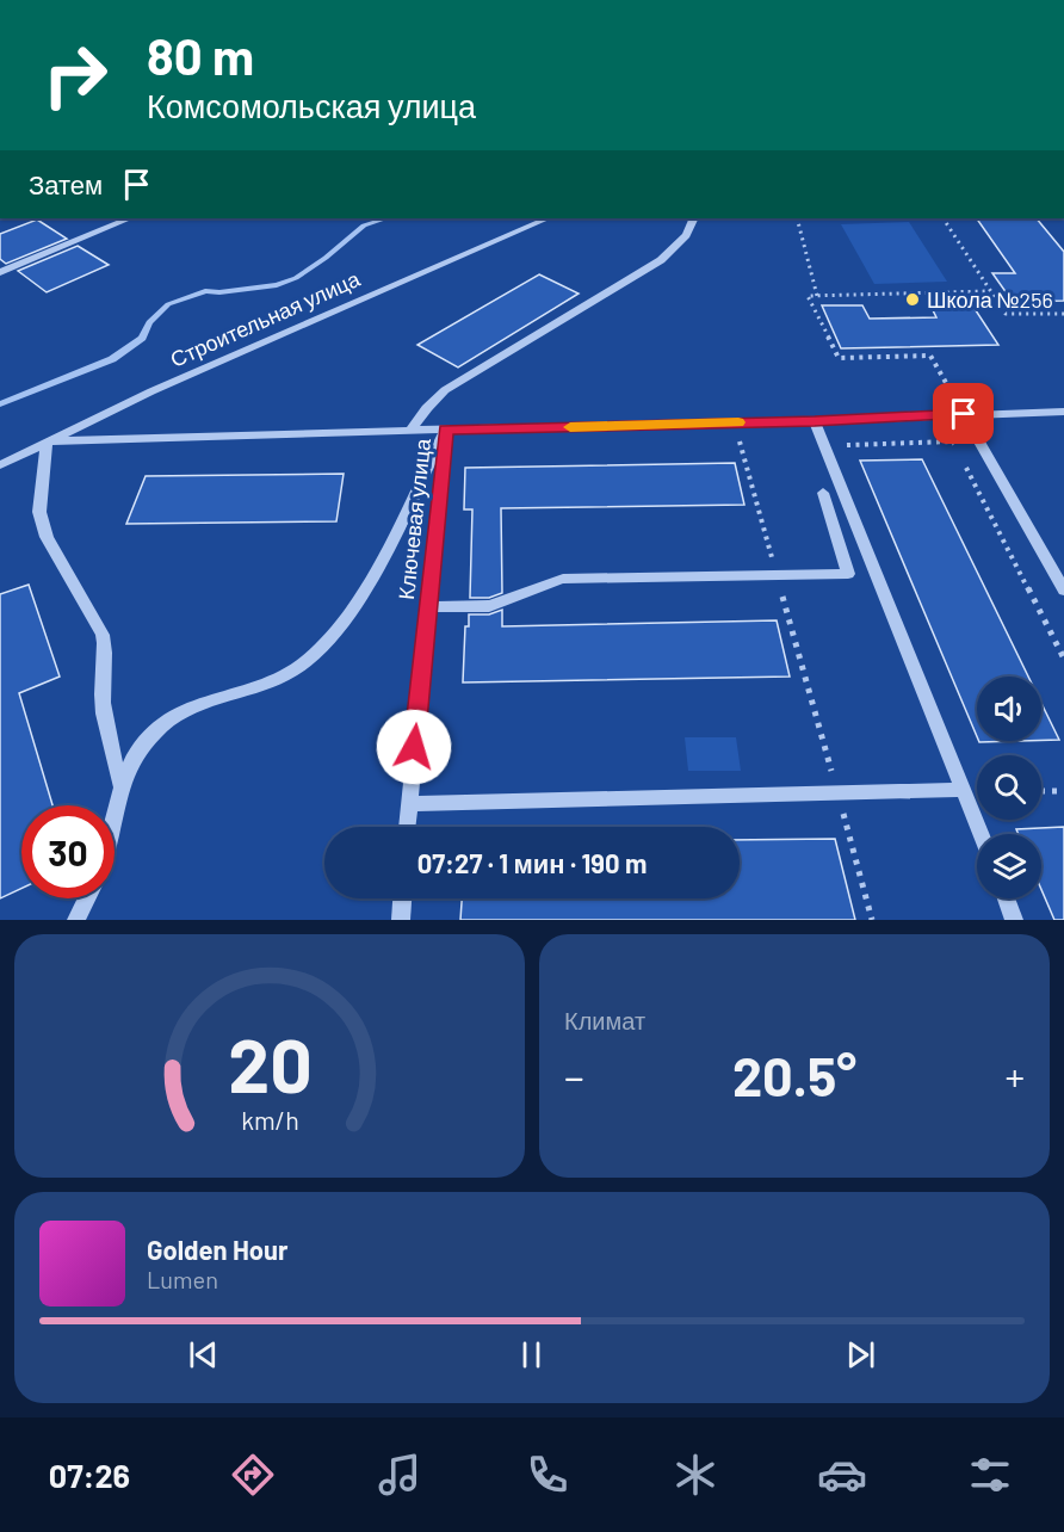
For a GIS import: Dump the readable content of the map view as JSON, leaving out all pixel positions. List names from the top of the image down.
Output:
{
  "streets": {
    "street": ["Строительная улица", "Ключевая улица"]
  },
  "crossings": [
    ["Строительная улица", "Ключевая улица"]
  ],
  "places": ["Школа №256"],
  "page": {
    "turn": ["80 m", "Комсомольская улица"],
    "then": "Затем",
    "limit": "30",
    "trip": "07:27 · 1 мин · 190 m",
    "tile": "Климат",
    "heat": ["−", "20.5°", "+"],
    "song": ["Golden Hour", "Lumen"],
    "tabs": "07:26",
    "gauge": ["20", "km/h"]
  }
}
